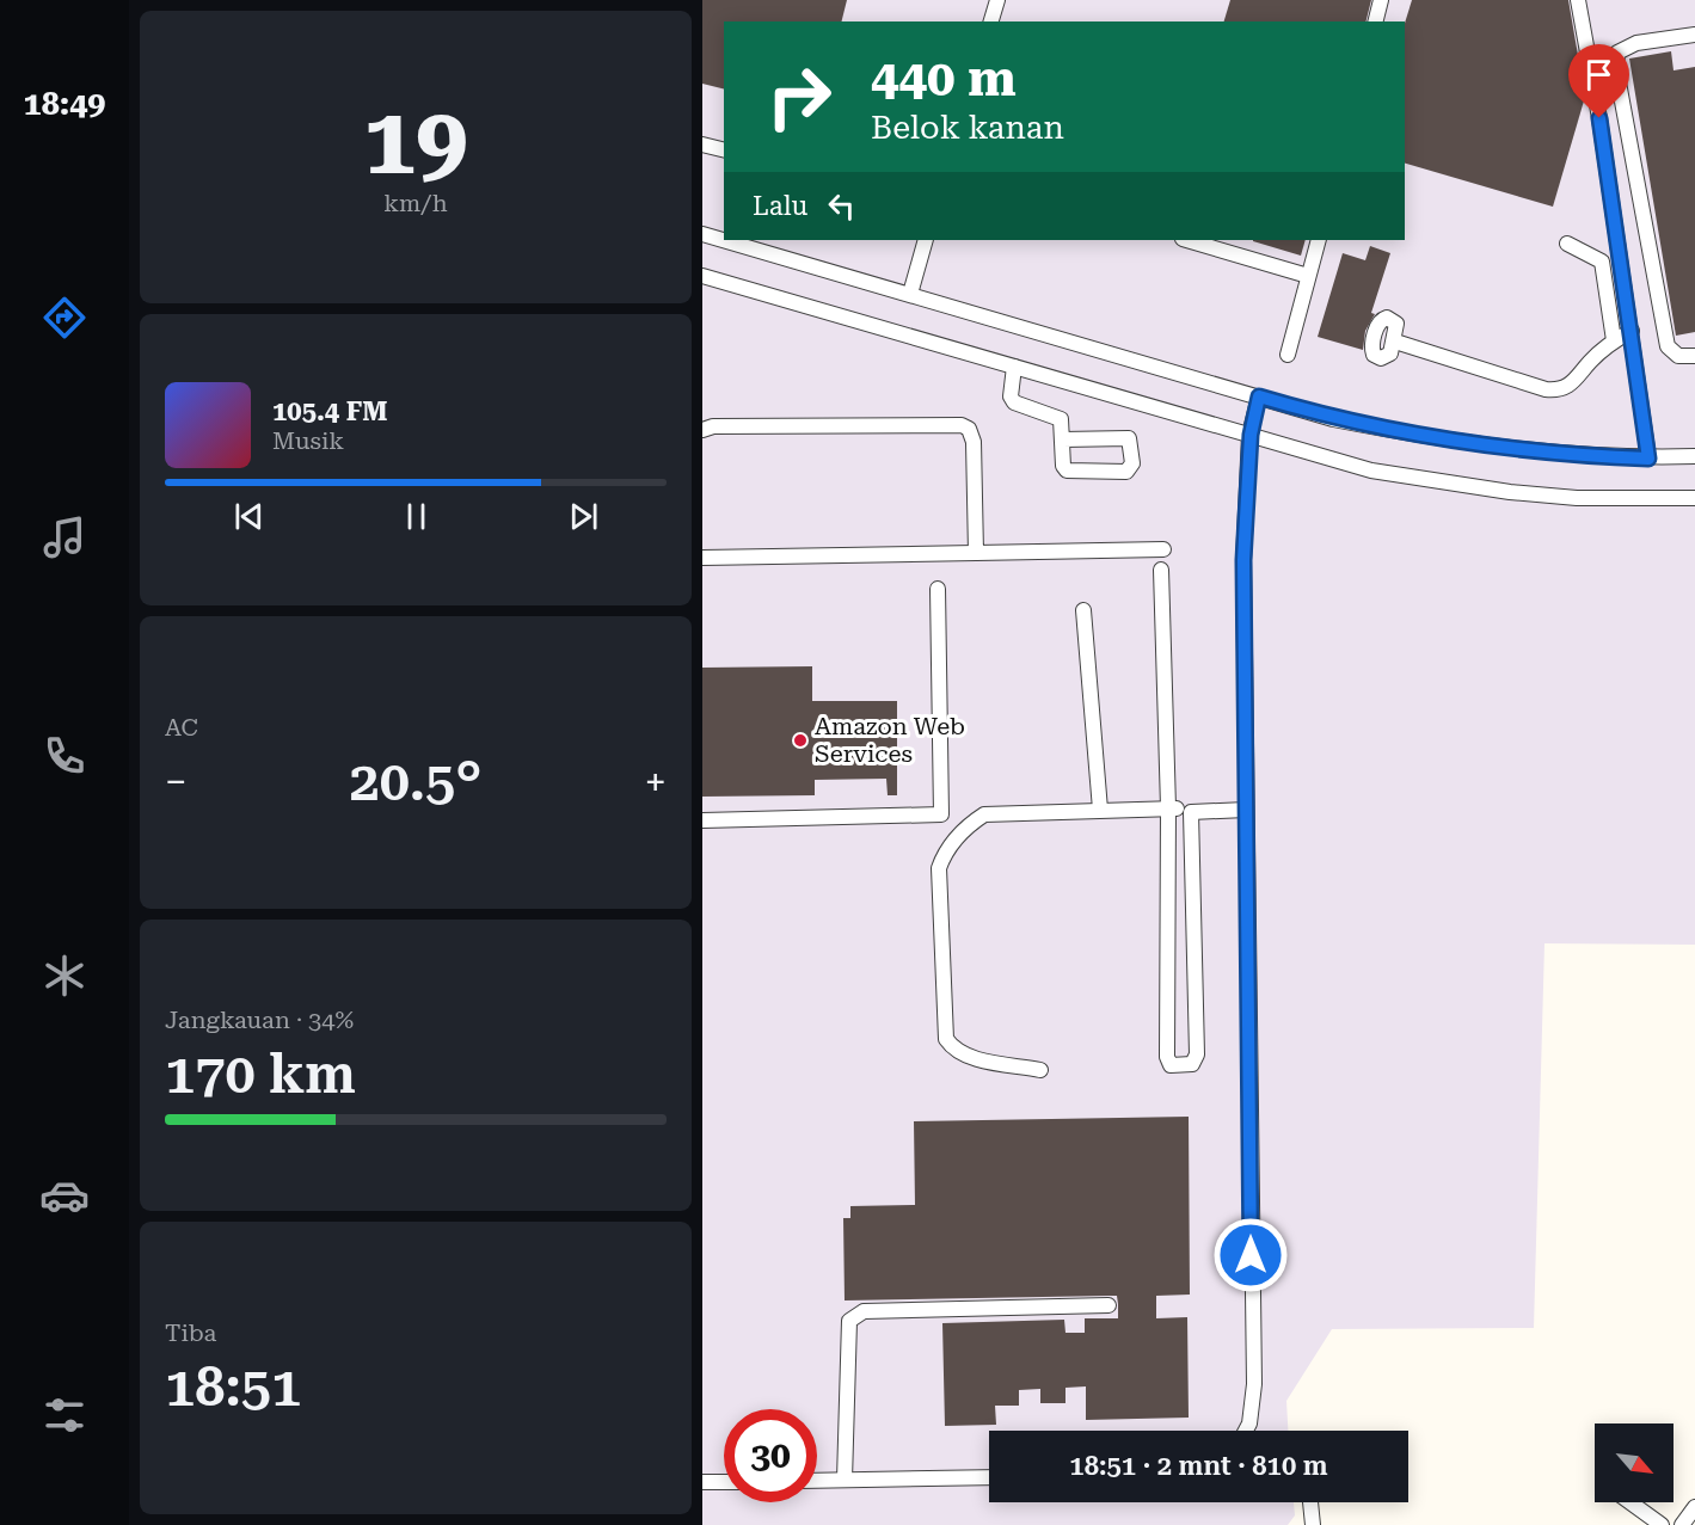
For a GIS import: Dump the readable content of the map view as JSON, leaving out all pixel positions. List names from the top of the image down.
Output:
{
  "places": ["Amazon Web Services"],
  "north": "bottom right",
  "page": {
    "tabs": "18:49",
    "tile": [
      ["19", "km/h"],
      "AC",
      ["Jangkauan · 34%", "170 km"],
      ["Tiba", "18:51"]
    ],
    "turn": ["440 m", "Belok kanan"],
    "then": "Lalu",
    "song": ["105.4 FM", "Musik"],
    "heat": ["−", "20.5°", "+"],
    "limit": "30",
    "trip": "18:51 · 2 mnt · 810 m"
  }
}
